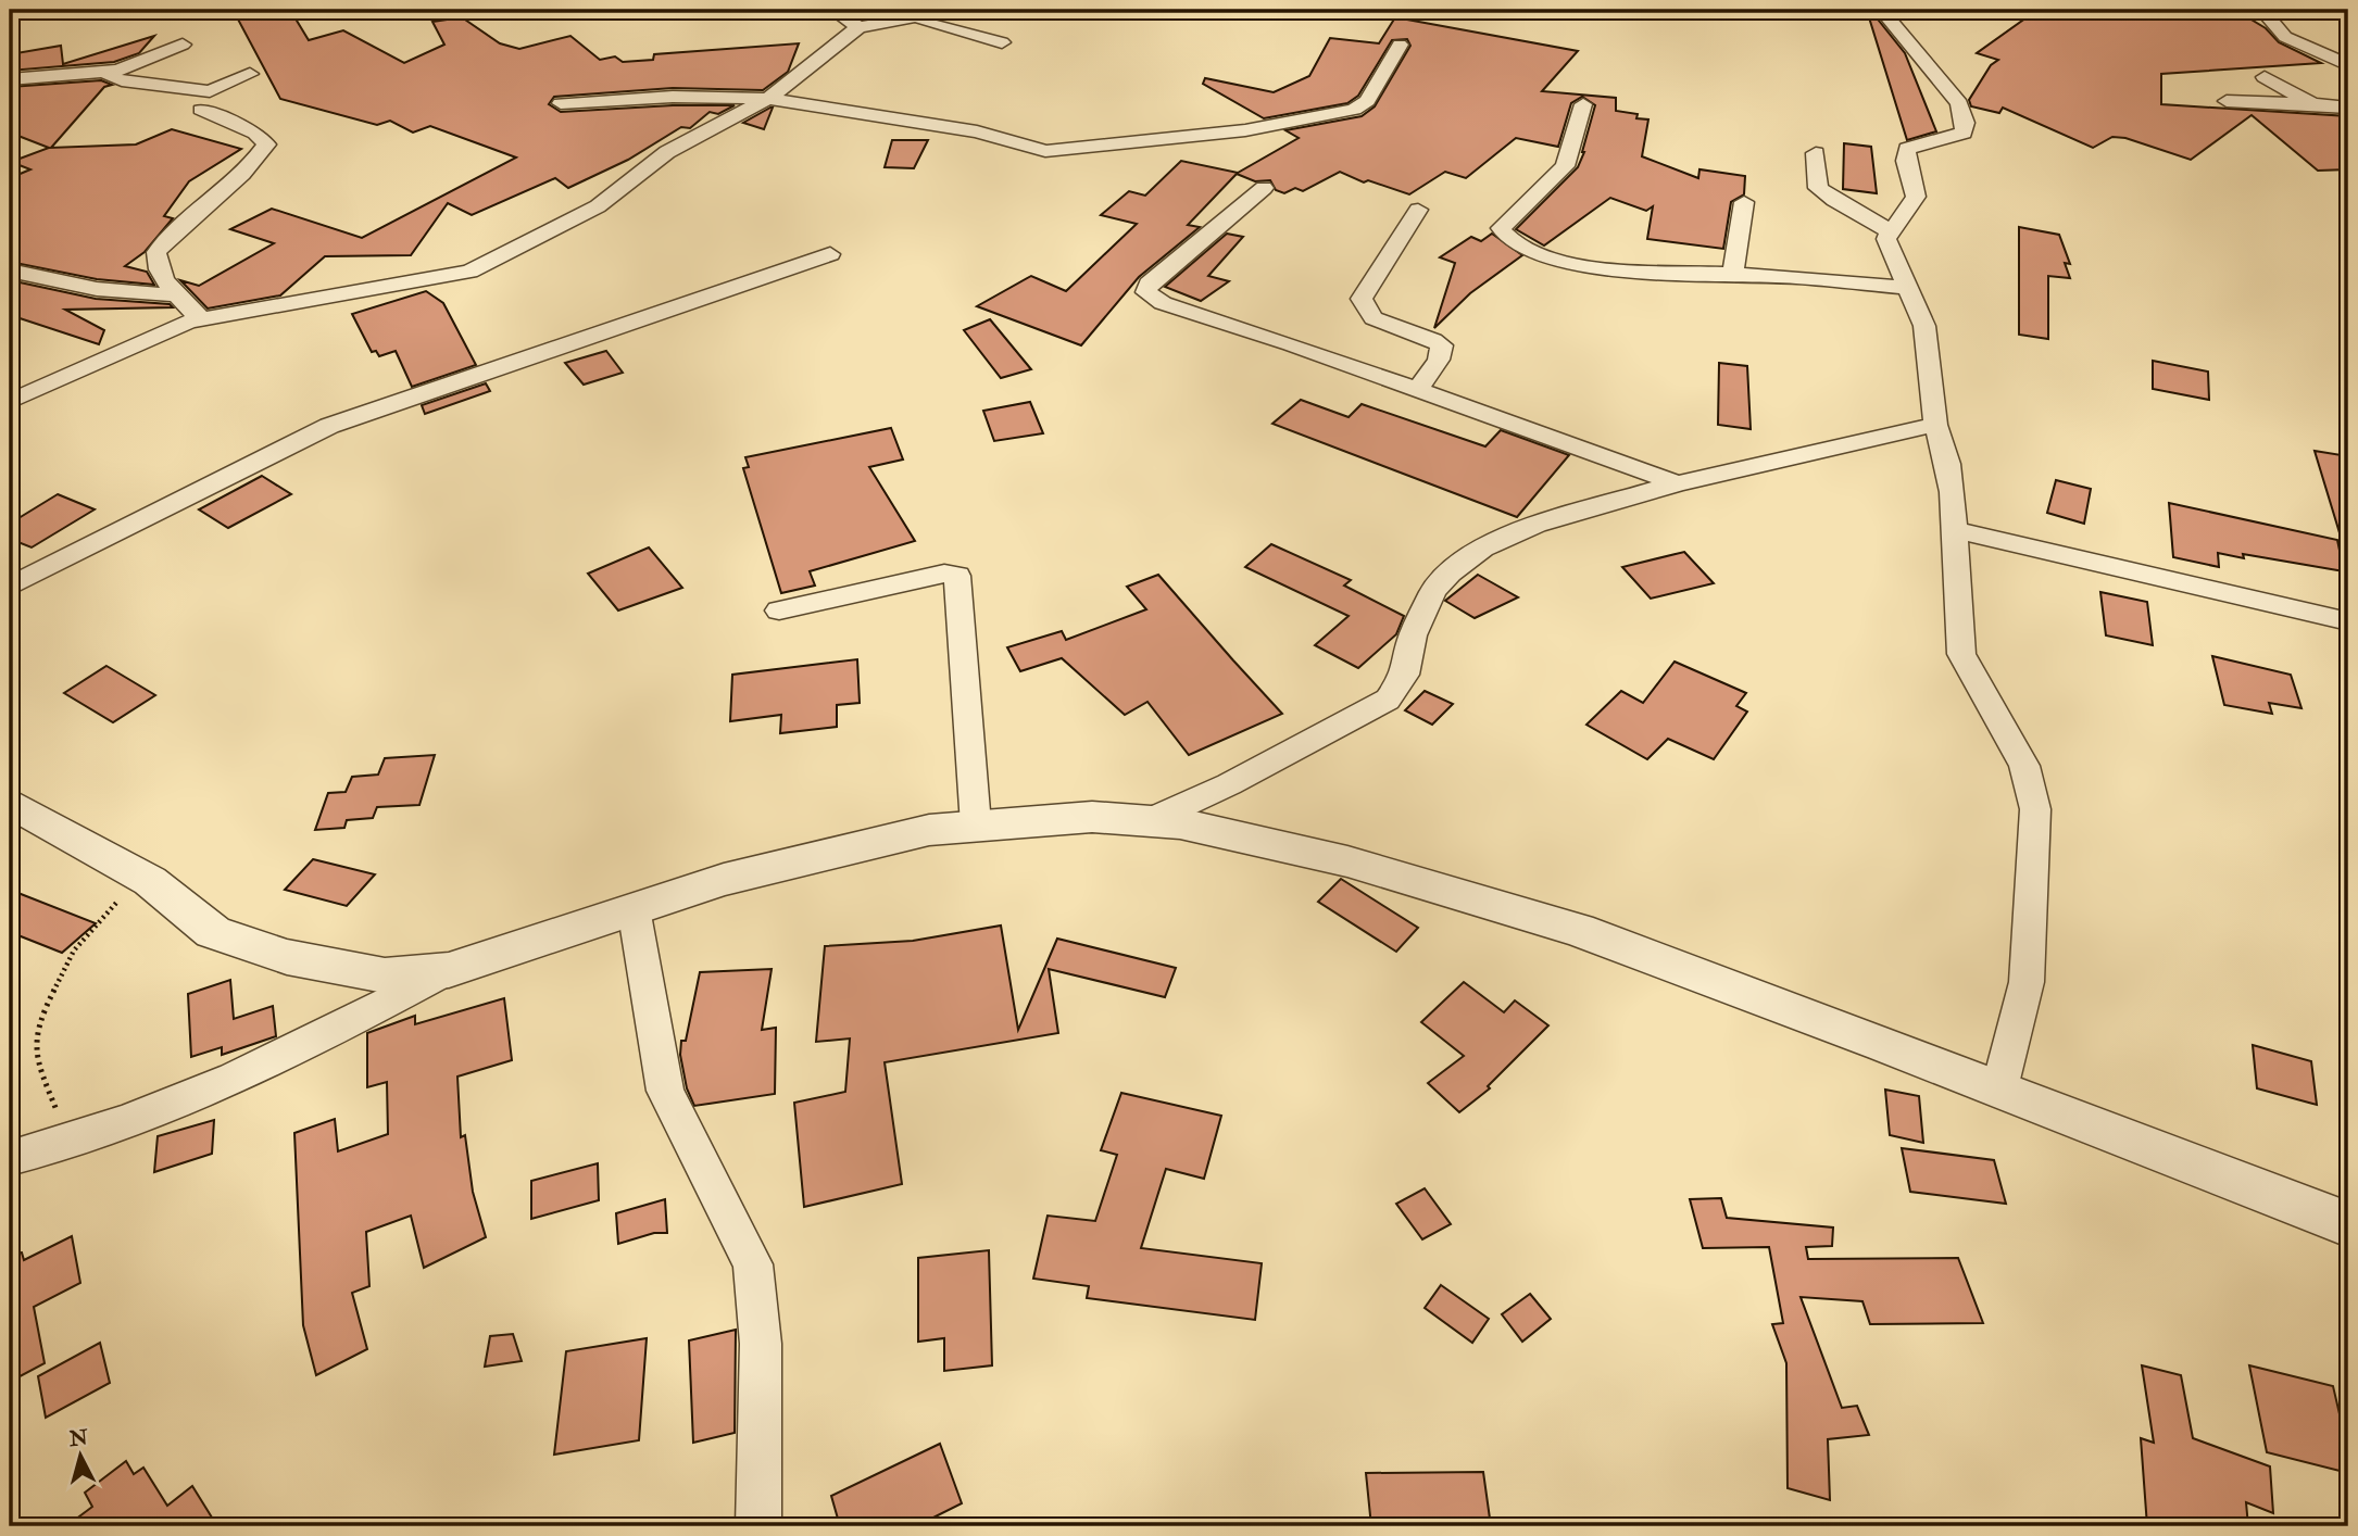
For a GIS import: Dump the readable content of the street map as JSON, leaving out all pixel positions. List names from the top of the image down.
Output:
{
  "north": "top"
}
